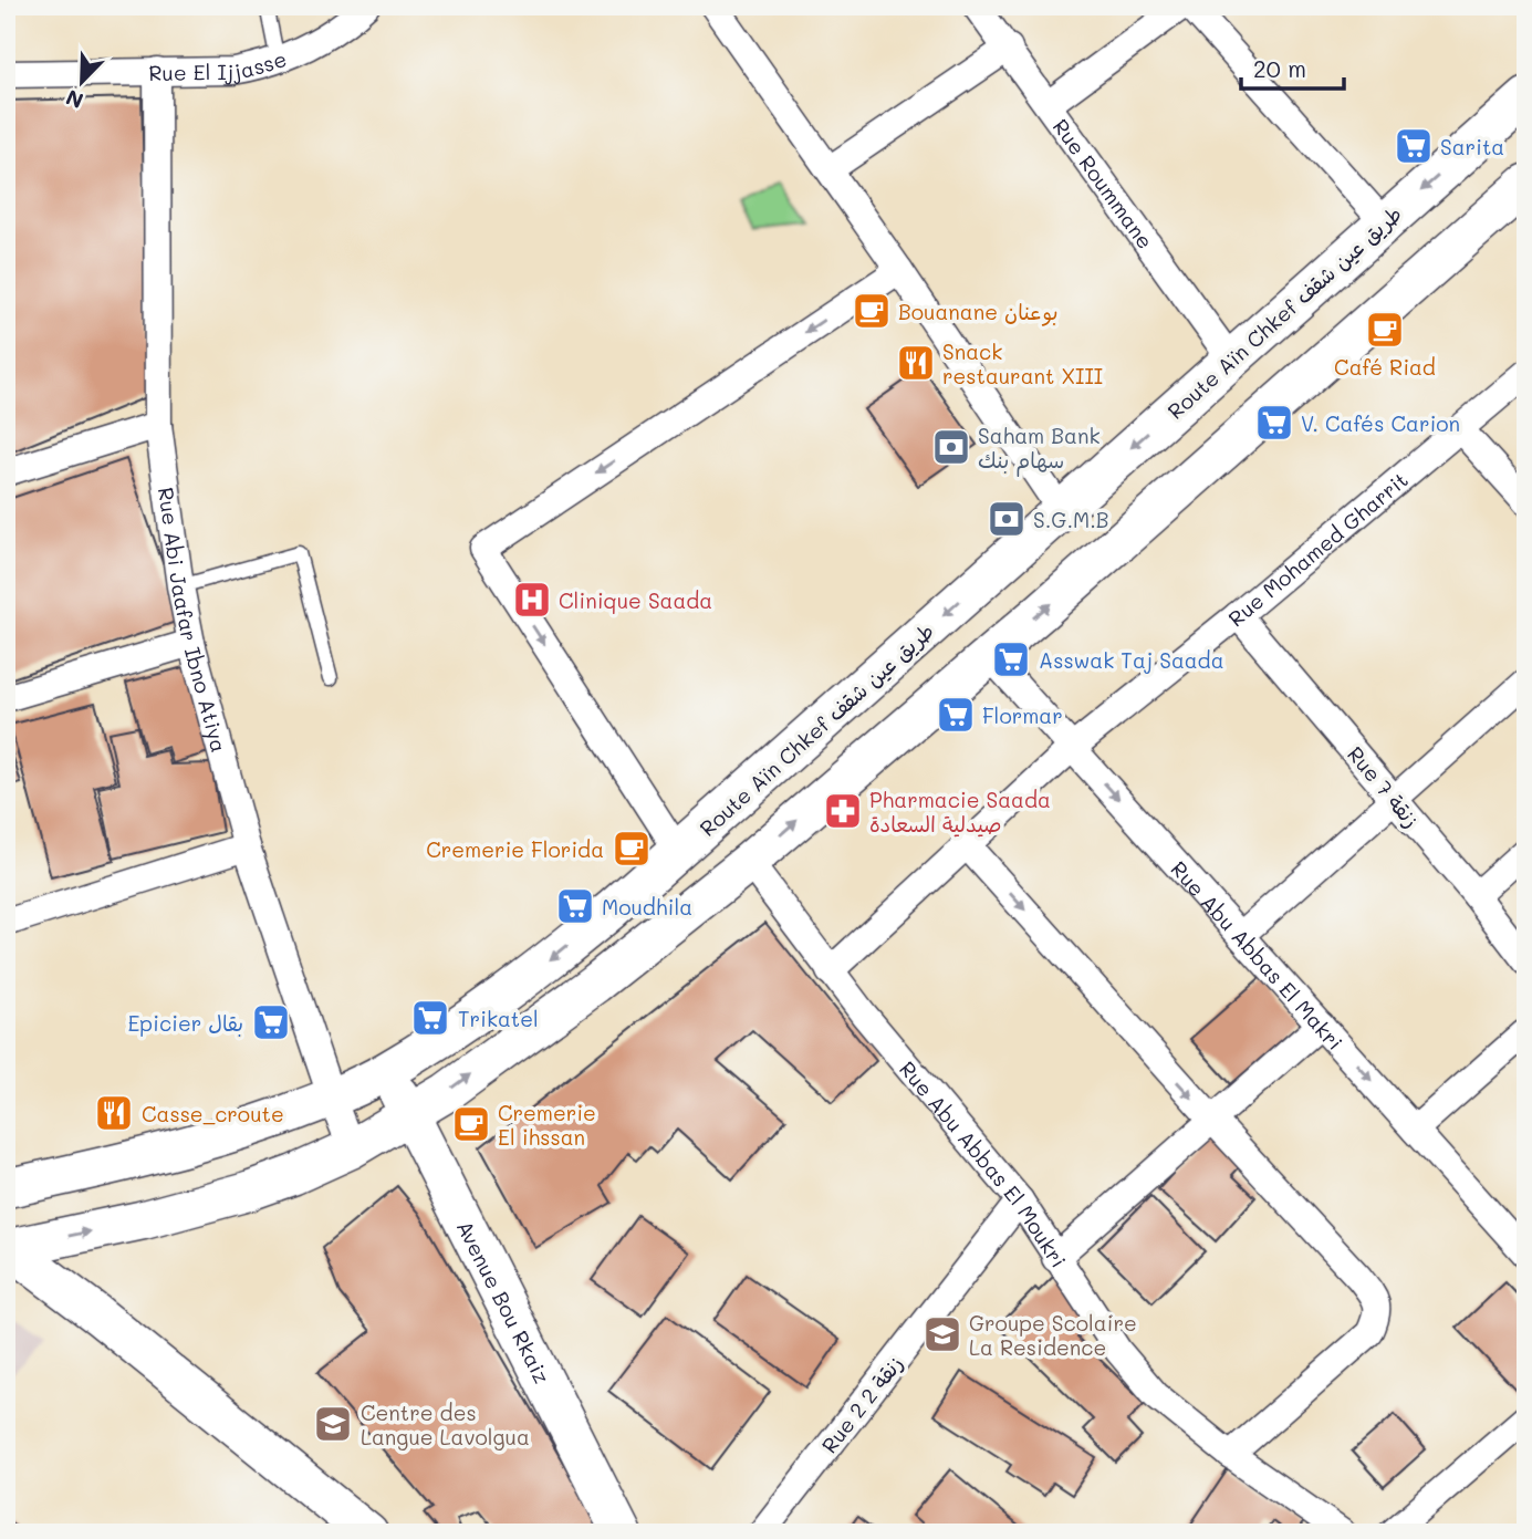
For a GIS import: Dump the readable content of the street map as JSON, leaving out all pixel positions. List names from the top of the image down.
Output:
{
  "streets": {
    "main road": ["Route Aïn Chkef طريق عين شقف", "Avenue Bou Rkaiz"],
    "street": [
      "Rue El Ijjasse",
      "Rue Roummane",
      "Rue Mohamed Gharrit",
      "Rue Abi Jaafar Ibno Atiya",
      "Rue 7 زنقة",
      "Rue Abu Abbas El Makri",
      "Rue Abu Abbas El Moukri",
      "Rue 2 زنقة 2"
    ]
  },
  "crossings": [
    ["Rue El Ijjasse", "Rue Abi Jaafar Ibno Atiya"],
    ["Rue Roummane", "Route Aïn Chkef طريق عين شقف"],
    ["Route Aïn Chkef طريق عين شقف", "Rue Abi Jaafar Ibno Atiya"],
    ["Route Aïn Chkef طريق عين شقف", "Avenue Bou Rkaiz"],
    ["Rue Mohamed Gharrit", "Rue 7 زنقة"],
    ["Rue Mohamed Gharrit", "Rue Abu Abbas El Makri"],
    ["Rue Mohamed Gharrit", "Rue Abu Abbas El Moukri"],
    ["Rue Abu Abbas El Moukri", "Rue 2 زنقة 2"]
  ],
  "places": {
    "supermarket": [
      "Sarita",
      "V. Cafés Carion",
      "Asswak Taj Saada",
      "Flormar",
      "Moudhila",
      "Trikatel",
      "Epicier بقال"
    ],
    "cafe": [
      "Bouanane بوعنان",
      "Café Riad",
      "Cremerie Florida",
      "Cremerie El ihssan"
    ],
    "restaurant": ["Snack restaurant XIII", "Casse_croute"],
    "bank": ["Saham Bank سهام بنك", "S.G.M.B"],
    "hospital": ["Clinique Saada"],
    "pharmacy": ["Pharmacie Saada صيدلية السعادة"],
    "school or university": ["Groupe Scolaire La Residence", "Centre des Langue Lavolgua"]
  },
  "scale_bar": "20 m",
  "north": "bottom left"
}
